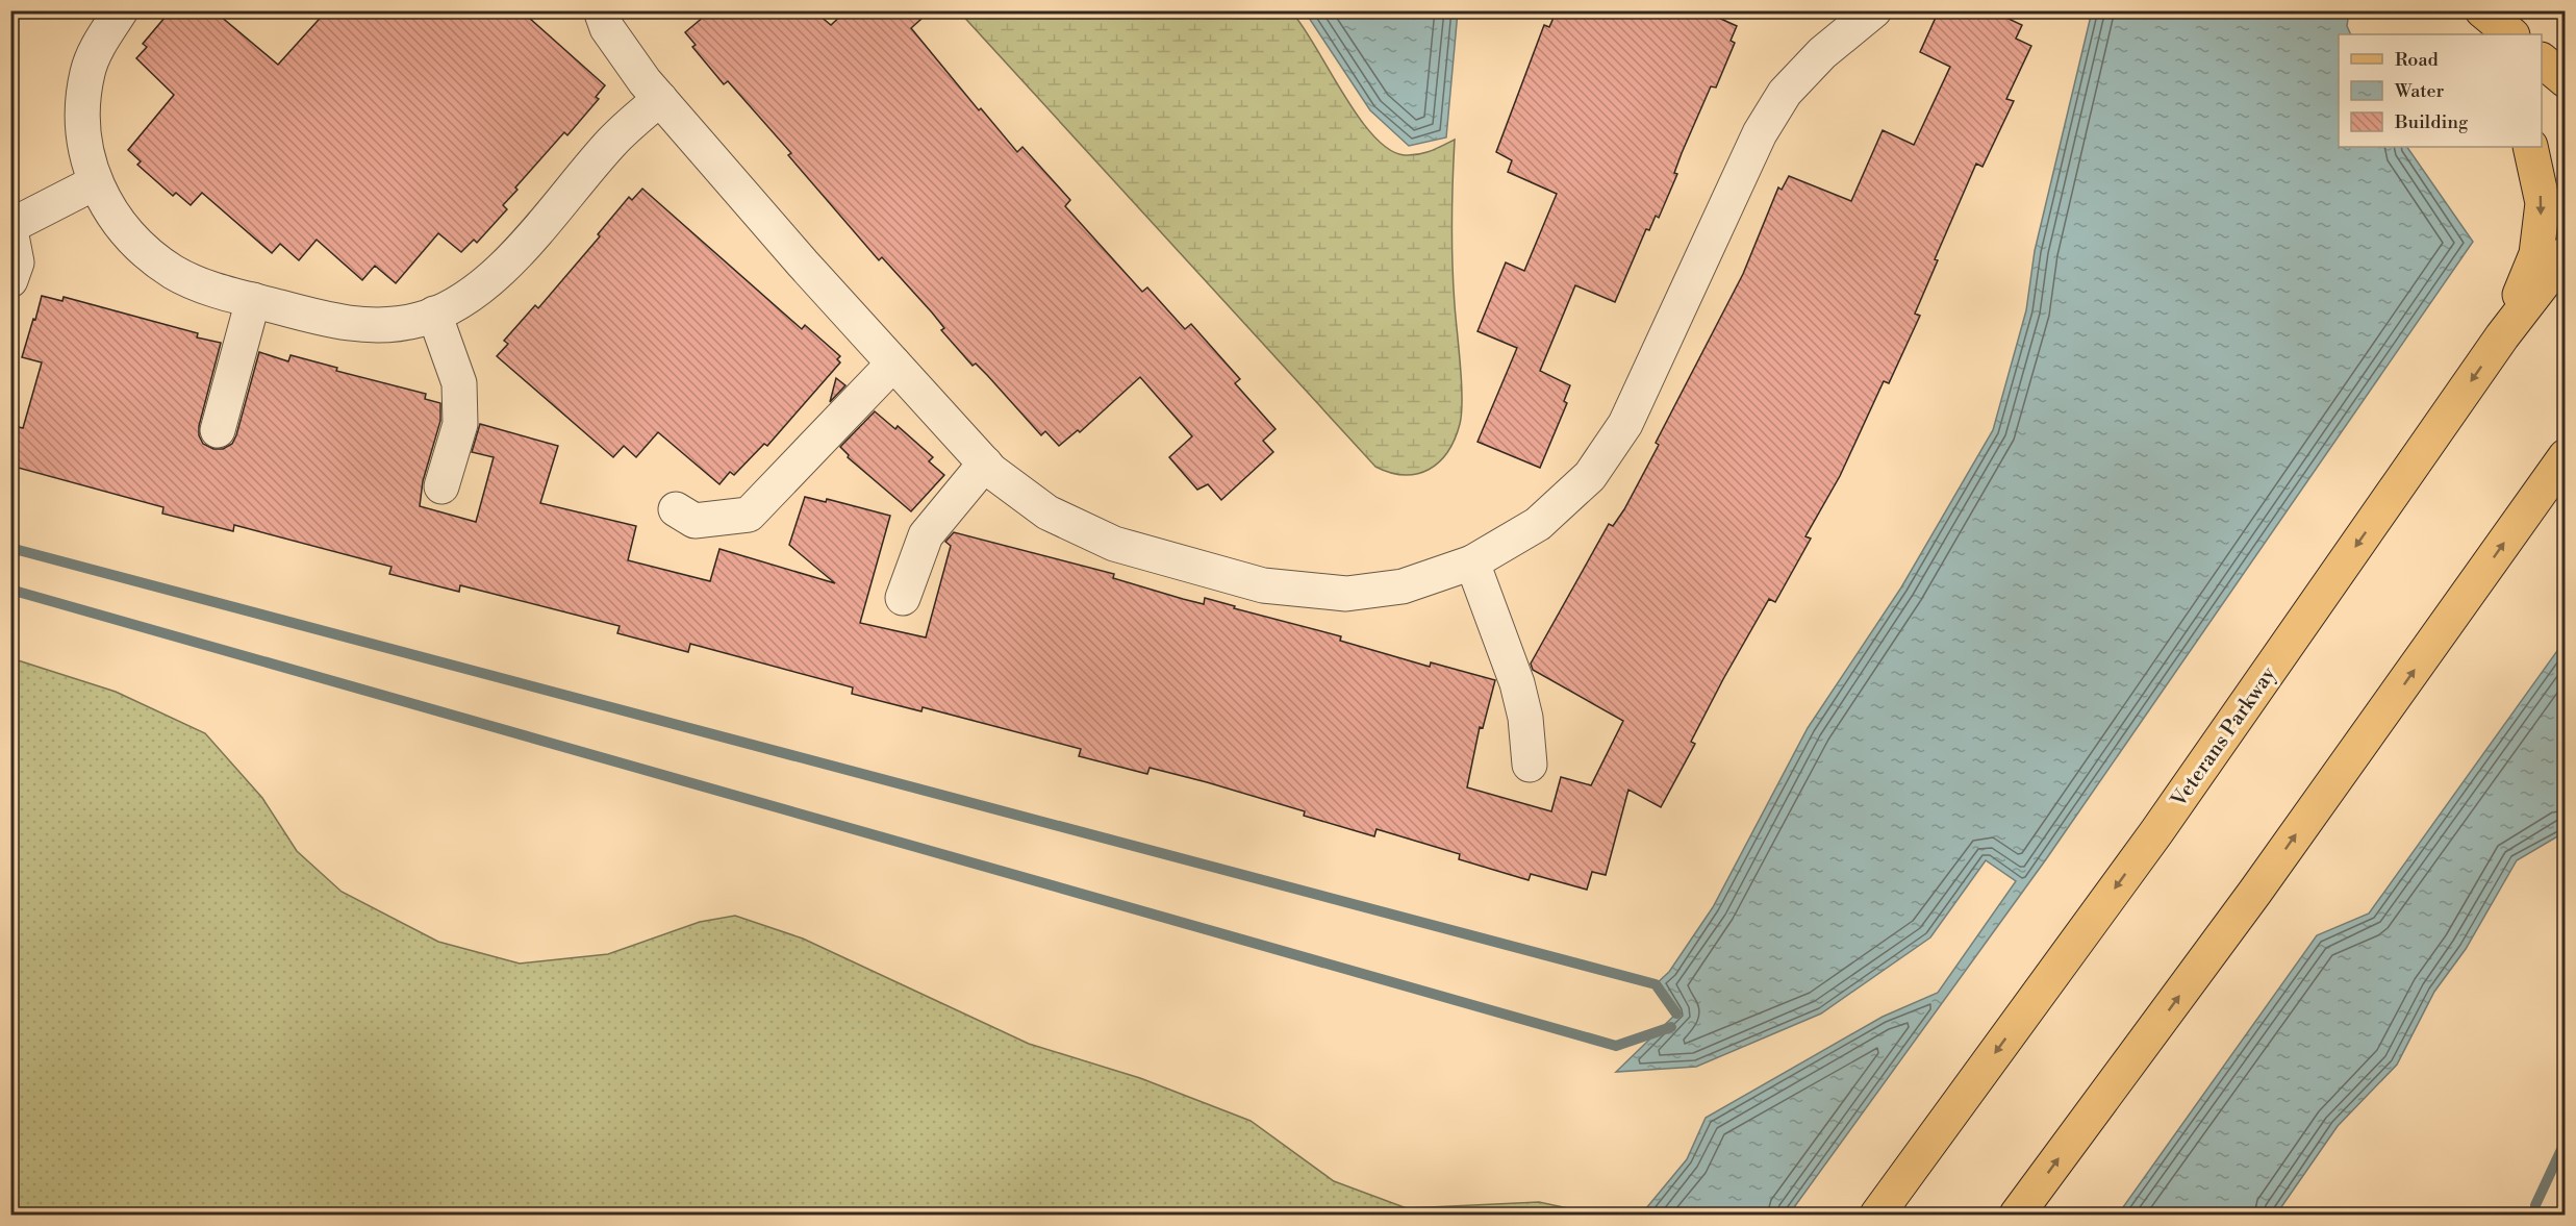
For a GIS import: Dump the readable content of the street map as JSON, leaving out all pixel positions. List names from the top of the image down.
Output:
{
  "streets": {
    "main road": ["Veterans Parkway"]
  },
  "legend": ["Road", "Water", "Building"]
}
